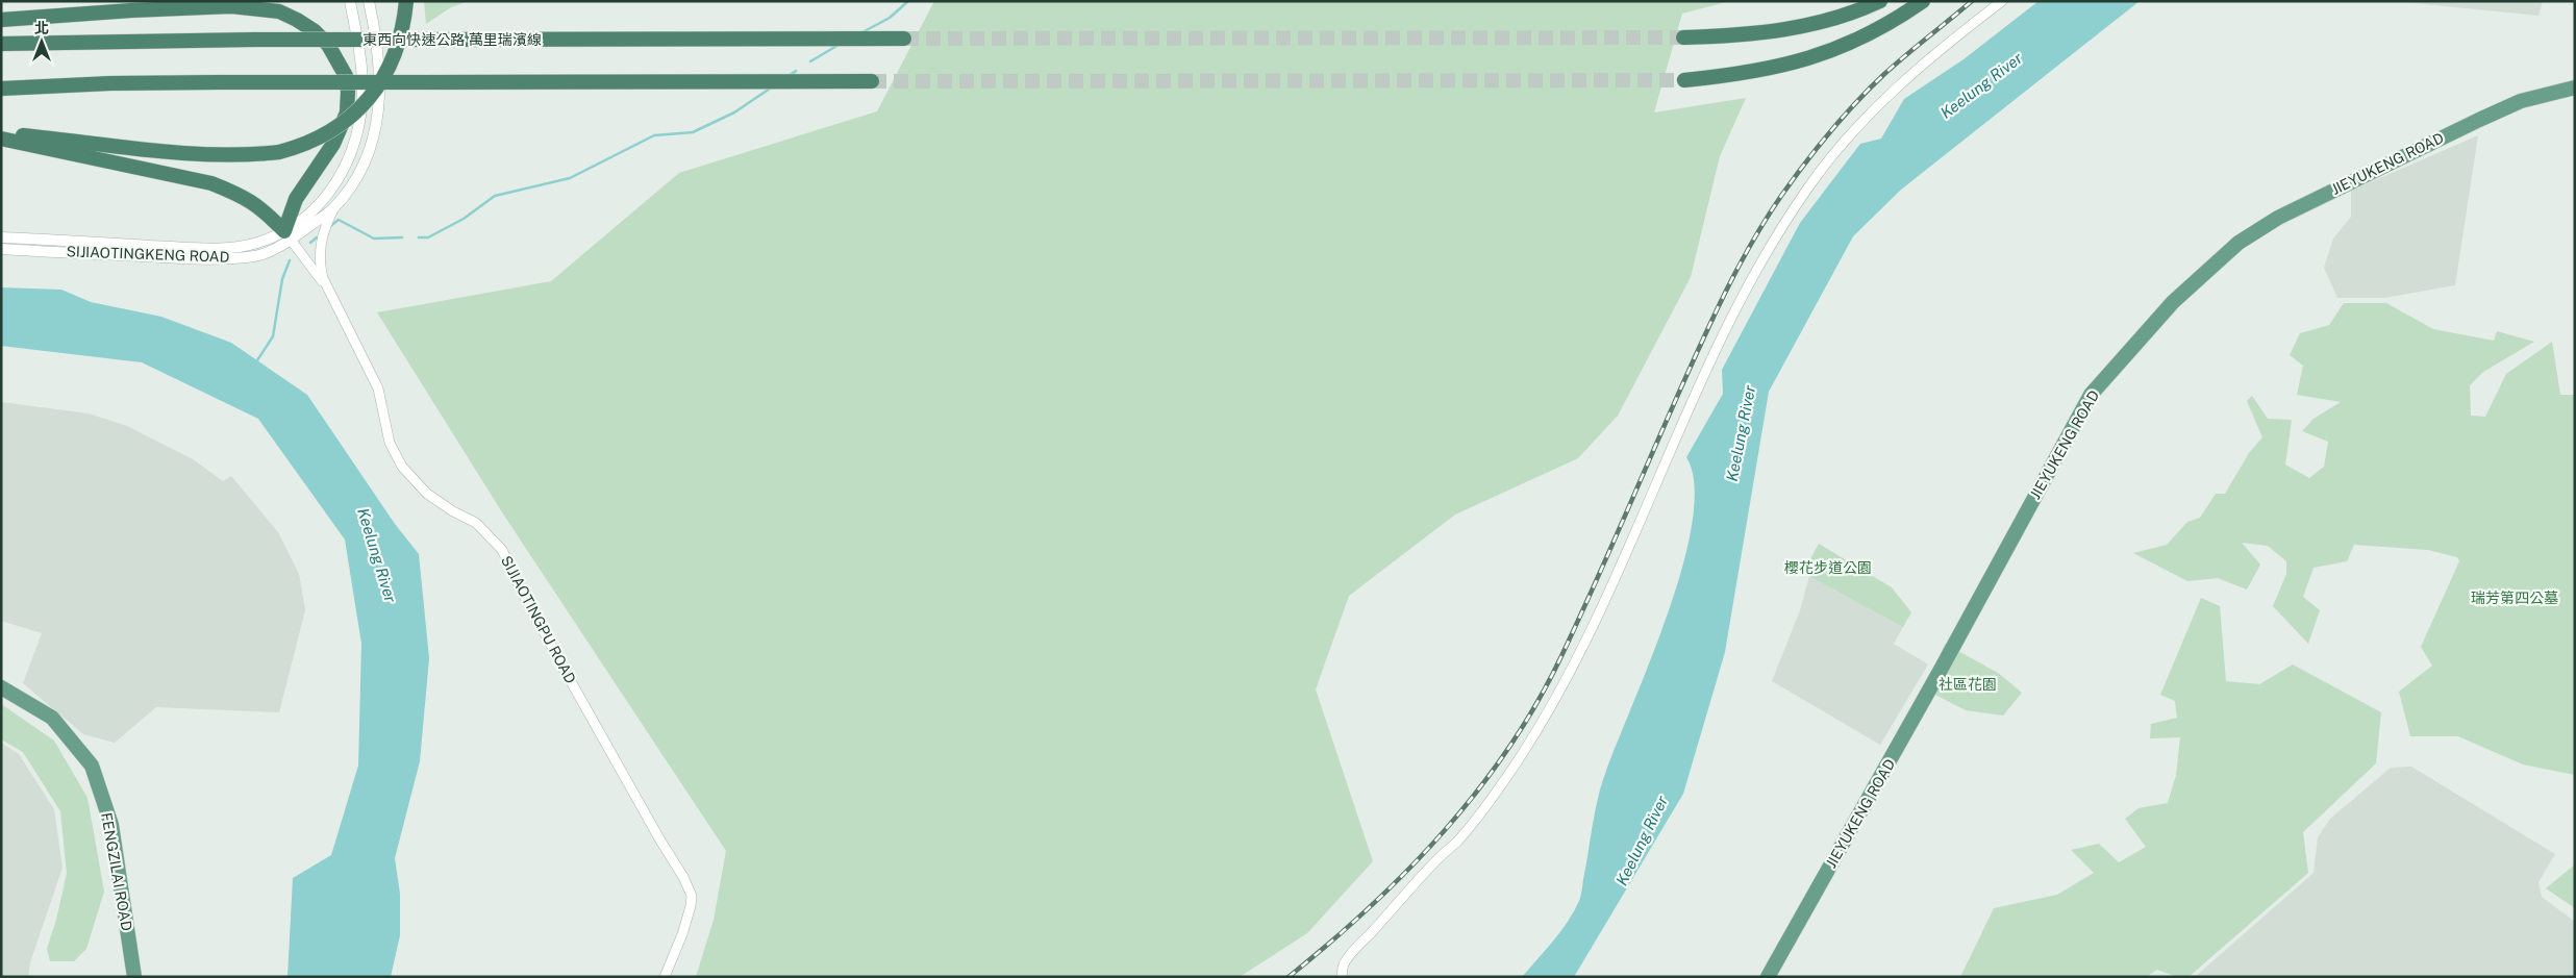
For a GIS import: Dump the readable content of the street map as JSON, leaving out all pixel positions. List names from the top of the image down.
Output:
{
  "streets": {
    "highway": ["東西向快速公路 萬里瑞濱線"],
    "main road": ["JIEYUKENG ROAD", "FENGZILAI ROAD"],
    "street": ["SIJIAOTINGKENG ROAD", "SIJIAOTINGPU ROAD"]
  },
  "water": ["Keelung River"],
  "parks": ["櫻花步道公園", "瑞芳第四公墓", "社區花園"],
  "north": "top"
}
